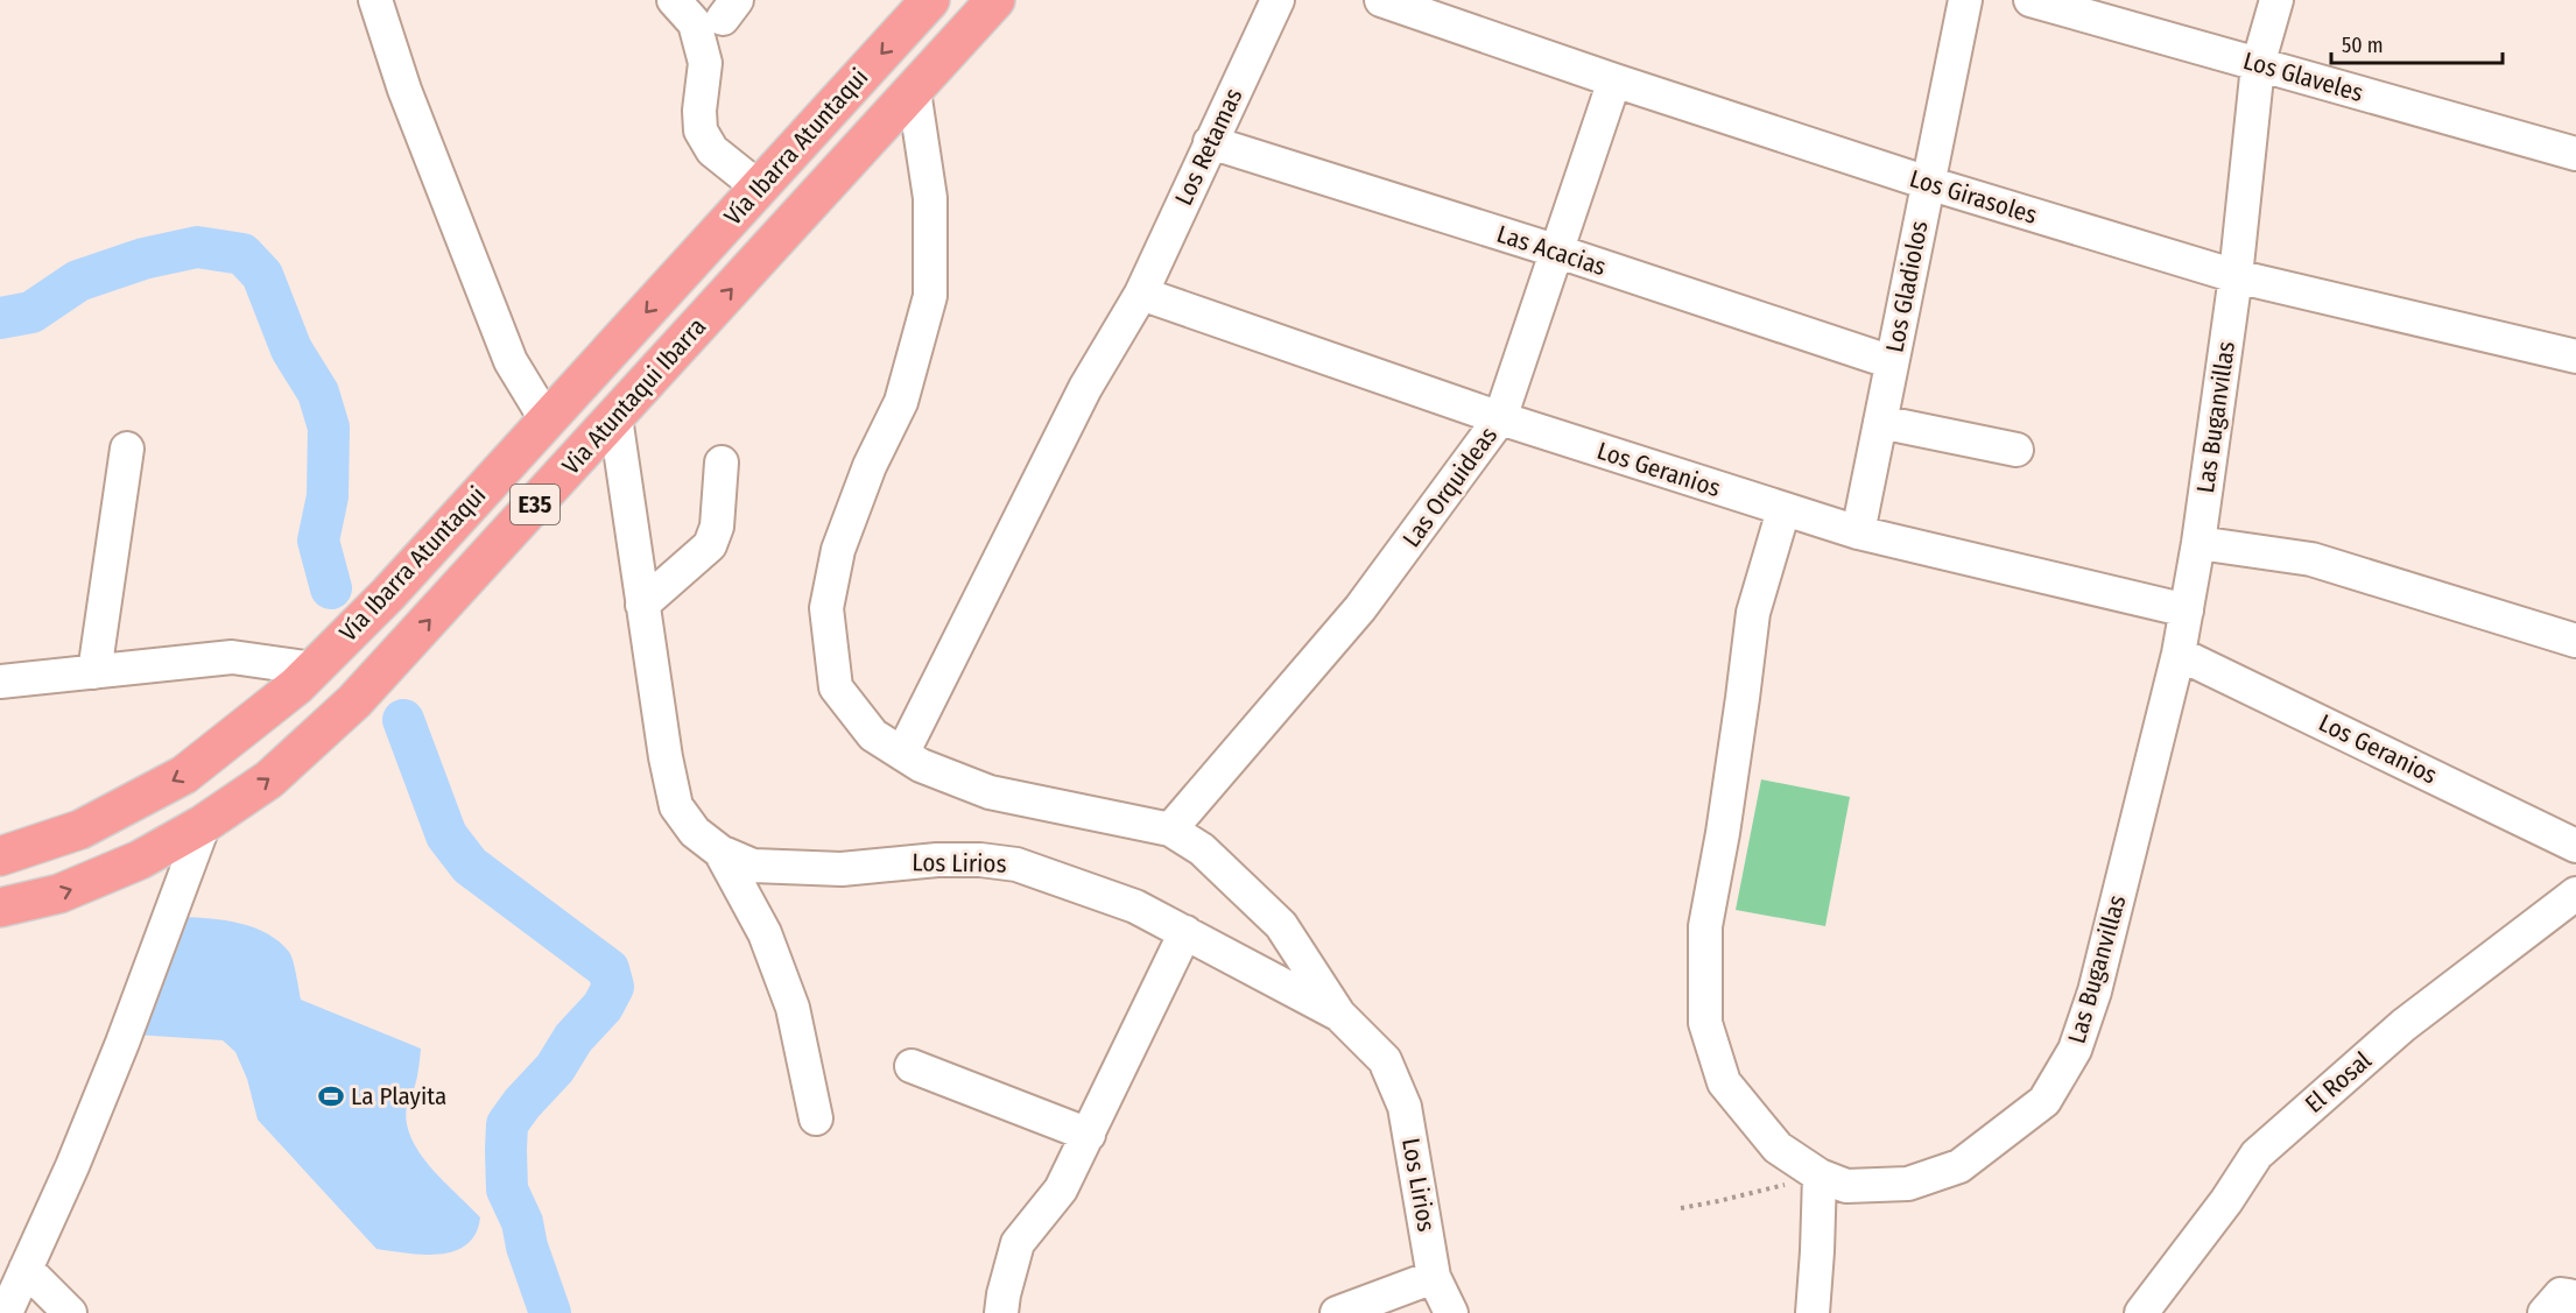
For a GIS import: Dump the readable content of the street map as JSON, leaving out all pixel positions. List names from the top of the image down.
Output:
{
  "streets": {
    "highway": ["Vía Ibarra Atuntaqui", "Via Atuntaqui Ibarra", "E35"],
    "street": [
      "Los Glaveles",
      "Los Retamas",
      "Los Girasoles",
      "Las Acacias",
      "Los Gladiolos",
      "Las Buganvillas",
      "Los Geranios",
      "Las Orquideas",
      "Los Lirios",
      "El Rosal"
    ]
  },
  "crossings": [
    ["Los Glaveles", "Las Buganvillas"],
    ["Los Retamas", "Las Acacias"],
    ["Los Retamas", "Los Geranios"],
    ["Los Girasoles", "Los Gladiolos"],
    ["Los Girasoles", "Las Buganvillas"],
    ["Los Girasoles", "Las Orquideas"],
    ["Las Acacias", "Los Gladiolos"],
    ["Las Acacias", "Las Orquideas"],
    ["Los Gladiolos", "Los Geranios"],
    ["Via Atuntaqui Ibarra", "Los Lirios"],
    ["Las Buganvillas", "Los Geranios"],
    ["Los Geranios", "Las Orquideas"]
  ],
  "one_way": ["Vía Ibarra Atuntaqui", "Via Atuntaqui Ibarra"],
  "places": {
    "sports": ["La Playita"]
  },
  "scale_bar": "50 m"
}
